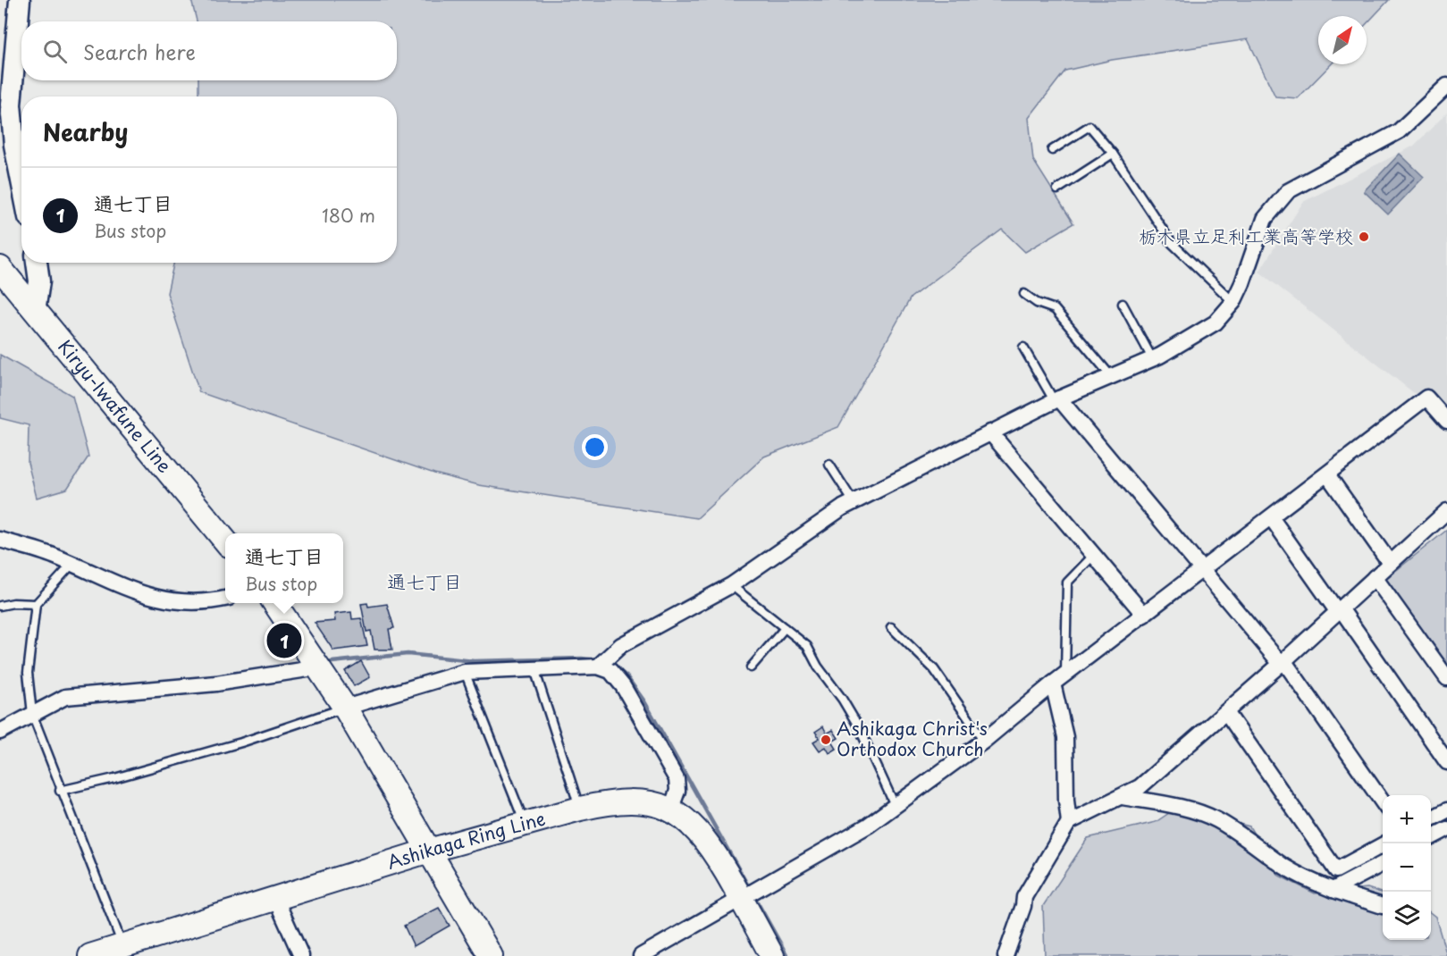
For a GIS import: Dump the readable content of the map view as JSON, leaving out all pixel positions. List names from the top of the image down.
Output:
{
  "streets": {
    "main road": ["Kiryu-Iwafune Line", "Ashikaga Ring Line"]
  },
  "districts": ["通七丁目"],
  "places": ["栃木県立足利工業高等学校", "Ashikaga Christ's Orthodox Church"],
  "north": "top right",
  "page": {
    "search": "Search here",
    "heading": "Nearby",
    "list": [
      {
        "mark": "1",
        "name": "通七丁目",
        "note": "Bus stop",
        "value": "180 m"
      }
    ],
    "popup": ["通七丁目", "Bus stop"],
    "pins": "1",
    "map_buttons": ["+", "−"]
  }
}
